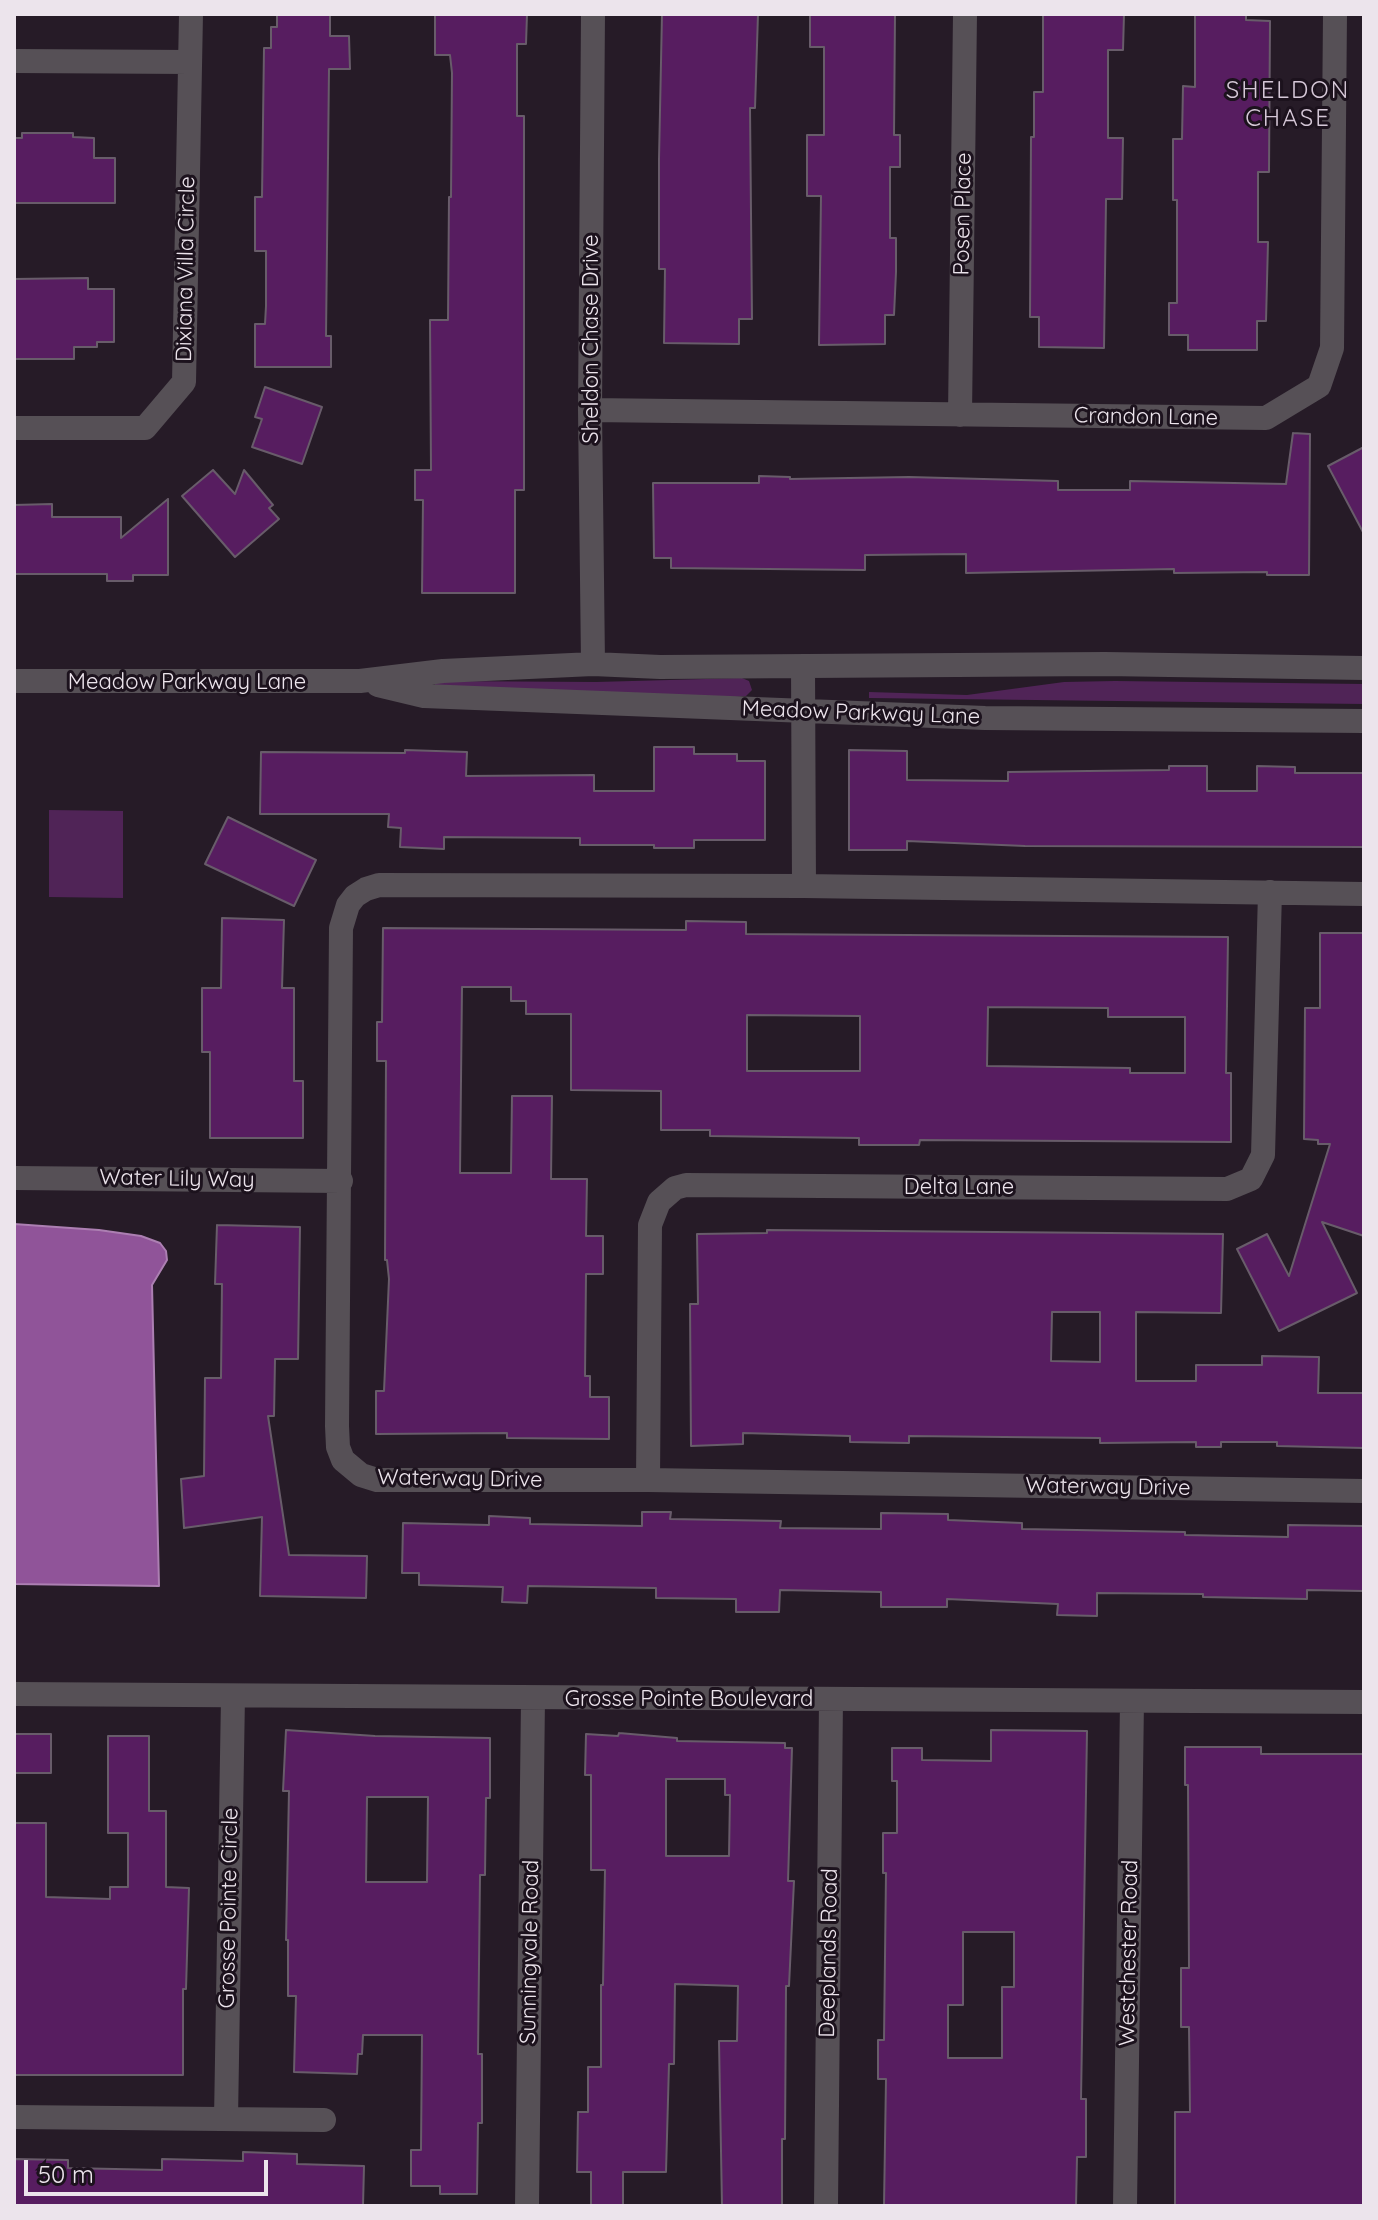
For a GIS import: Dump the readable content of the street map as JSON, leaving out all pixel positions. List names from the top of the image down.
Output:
{
  "streets": {
    "street": [
      "Posen Place",
      "Dixiana Villa Circle",
      "Sheldon Chase Drive",
      "Crandon Lane",
      "Meadow Parkway Lane",
      "Water Lily Way",
      "Delta Lane",
      "Waterway Drive",
      "Grosse Pointe Boulevard",
      "Grosse Pointe Circle",
      "Sunningvale Road",
      "Deeplands Road",
      "Westchester Road"
    ]
  },
  "crossings": [
    ["Posen Place", "Crandon Lane"],
    ["Sheldon Chase Drive", "Crandon Lane"],
    ["Sheldon Chase Drive", "Meadow Parkway Lane"],
    ["Water Lily Way", "Waterway Drive"],
    ["Delta Lane", "Waterway Drive"],
    ["Grosse Pointe Boulevard", "Grosse Pointe Circle"],
    ["Grosse Pointe Boulevard", "Sunningvale Road"],
    ["Grosse Pointe Boulevard", "Deeplands Road"],
    ["Grosse Pointe Boulevard", "Westchester Road"]
  ],
  "districts": ["SHELDON CHASE"],
  "scale_bar": "50 m"
}
